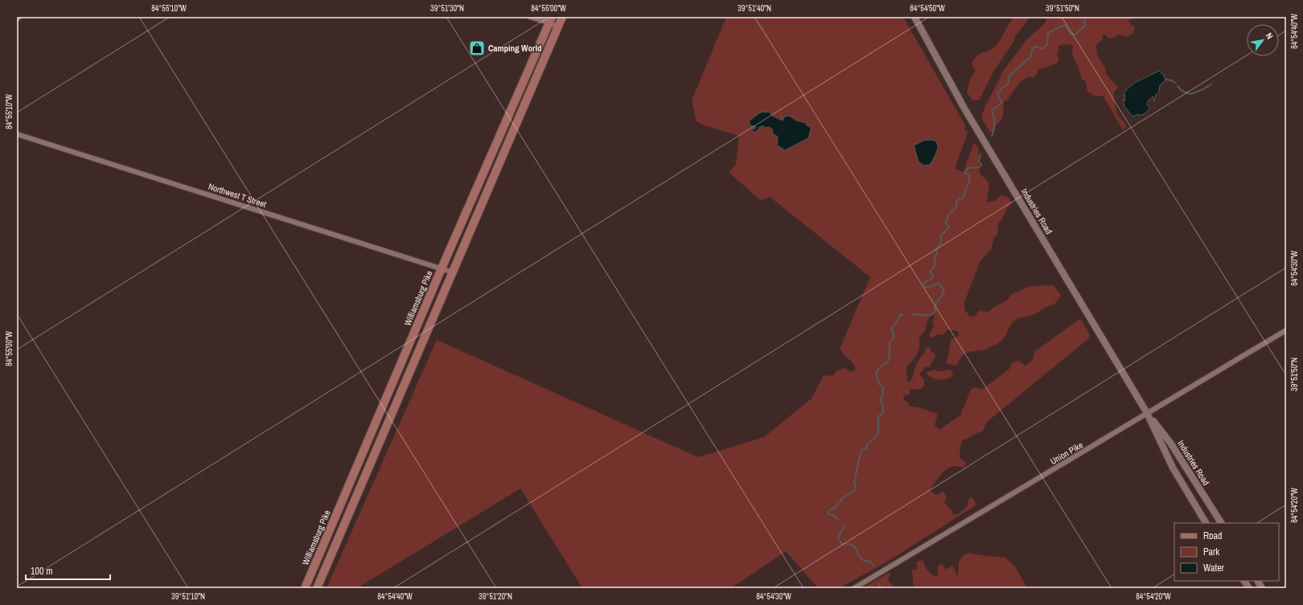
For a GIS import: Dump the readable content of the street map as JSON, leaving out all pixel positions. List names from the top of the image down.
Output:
{
  "streets": {
    "main road": ["Williamsburg Pike"],
    "street": ["Northwest T Street", "Industries Road", "Union Pike"]
  },
  "crossings": [
    ["Northwest T Street", "Williamsburg Pike"],
    ["Industries Road", "Union Pike"]
  ],
  "places": {
    "shop": ["Camping World"]
  },
  "legend": ["Road", "Park", "Water"],
  "scale_bar": "100 m",
  "north": "top right",
  "coordinates": [
    "84°55'10\"W",
    "39°51'30\"N",
    "84°55'00\"W",
    "39°51'40\"N",
    "84°54'50\"W",
    "39°51'50\"N",
    "84°54'40\"W",
    "84°54'30\"W",
    "84°54'20\"W",
    "39°51'10\"N",
    "39°51'20\"N"
  ]
}
